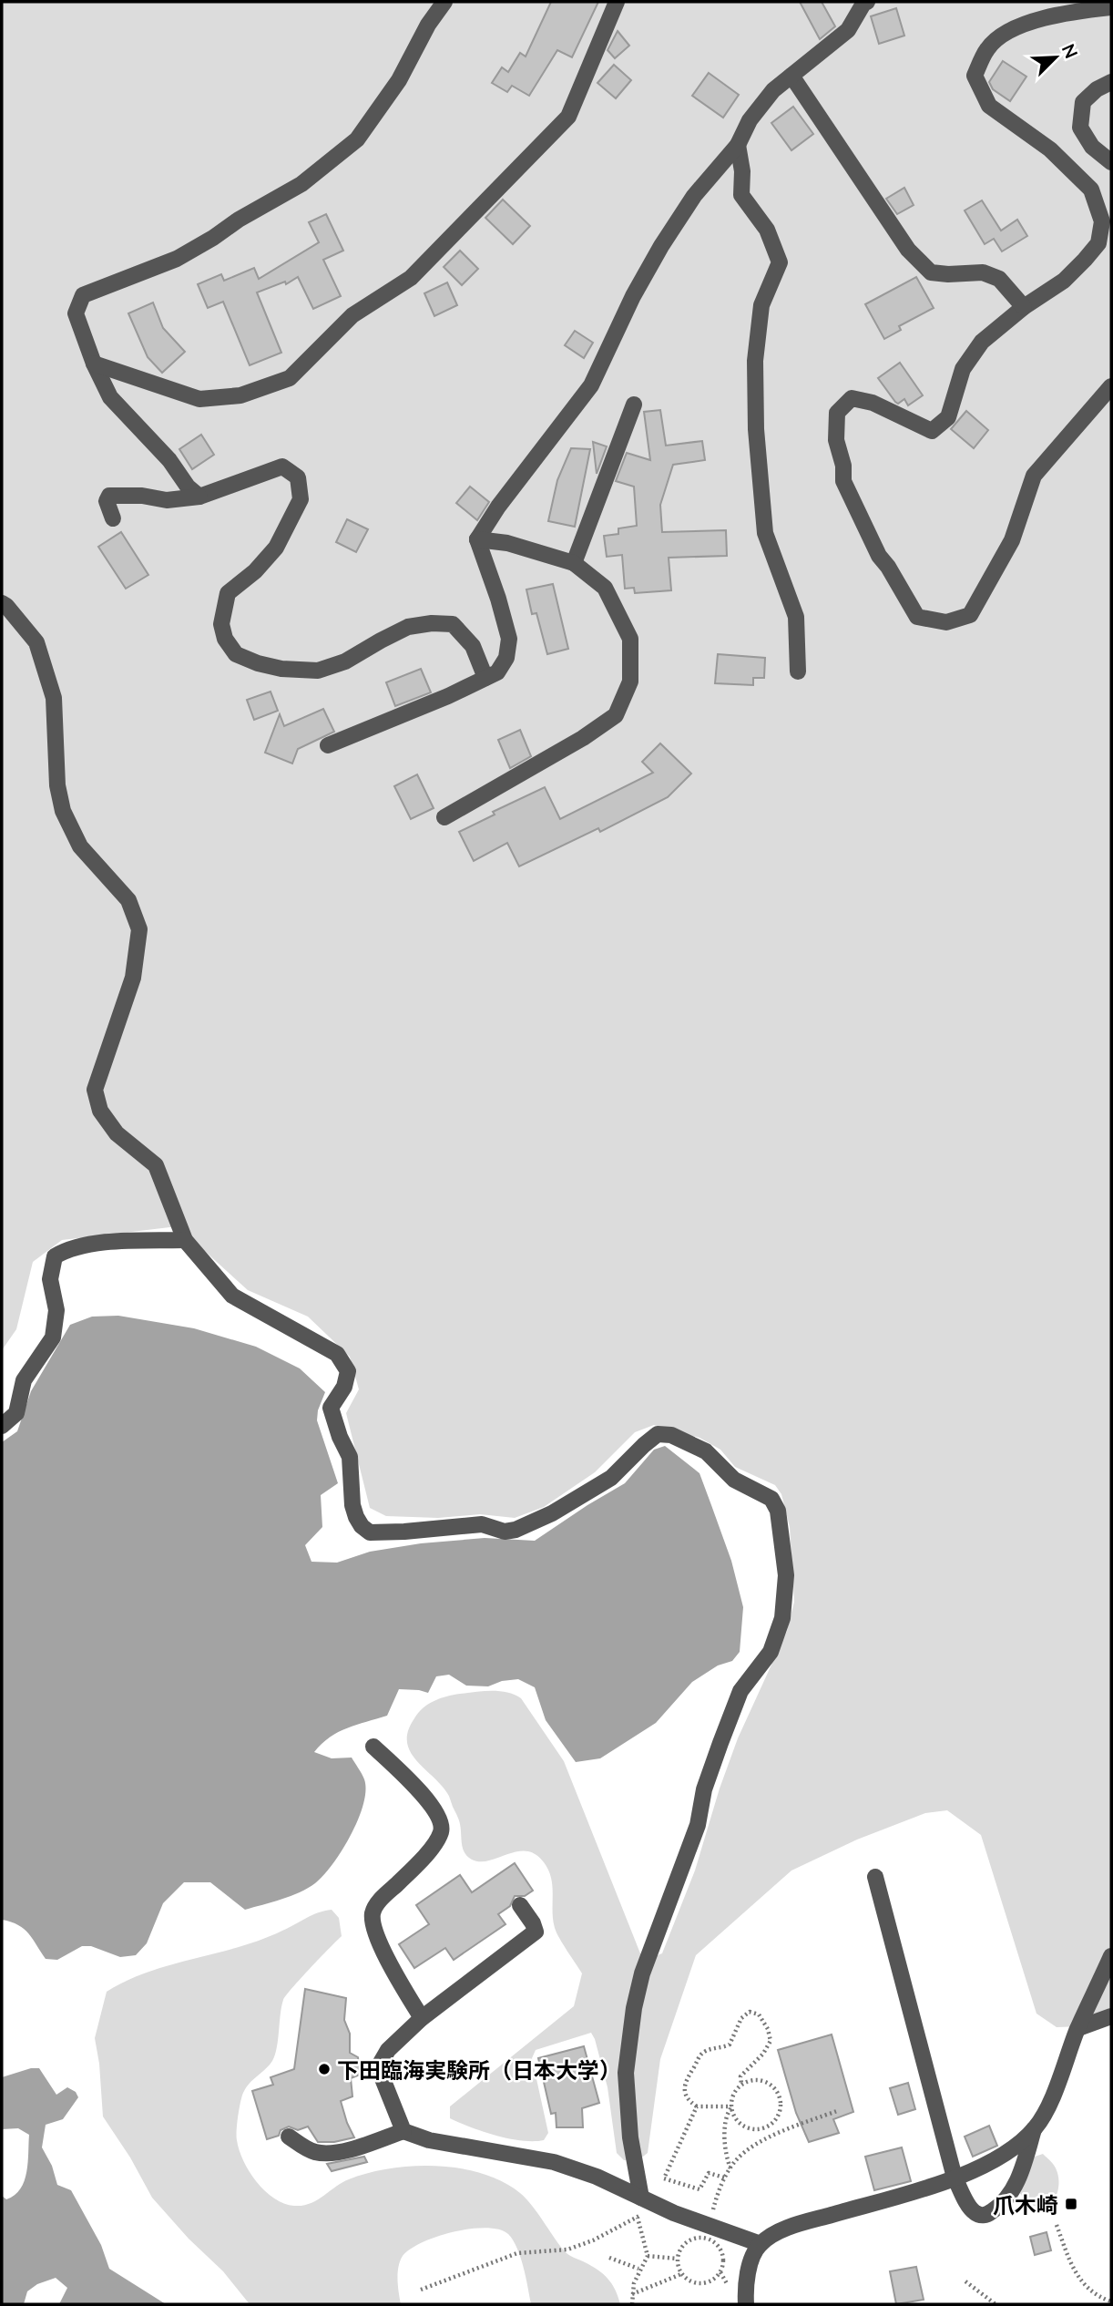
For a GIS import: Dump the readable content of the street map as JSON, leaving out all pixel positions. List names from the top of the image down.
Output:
{
  "places": {
    "other": ["下田臨海実験所（日本大学）"],
    "transit": ["爪木崎"]
  },
  "north": "top right"
}
